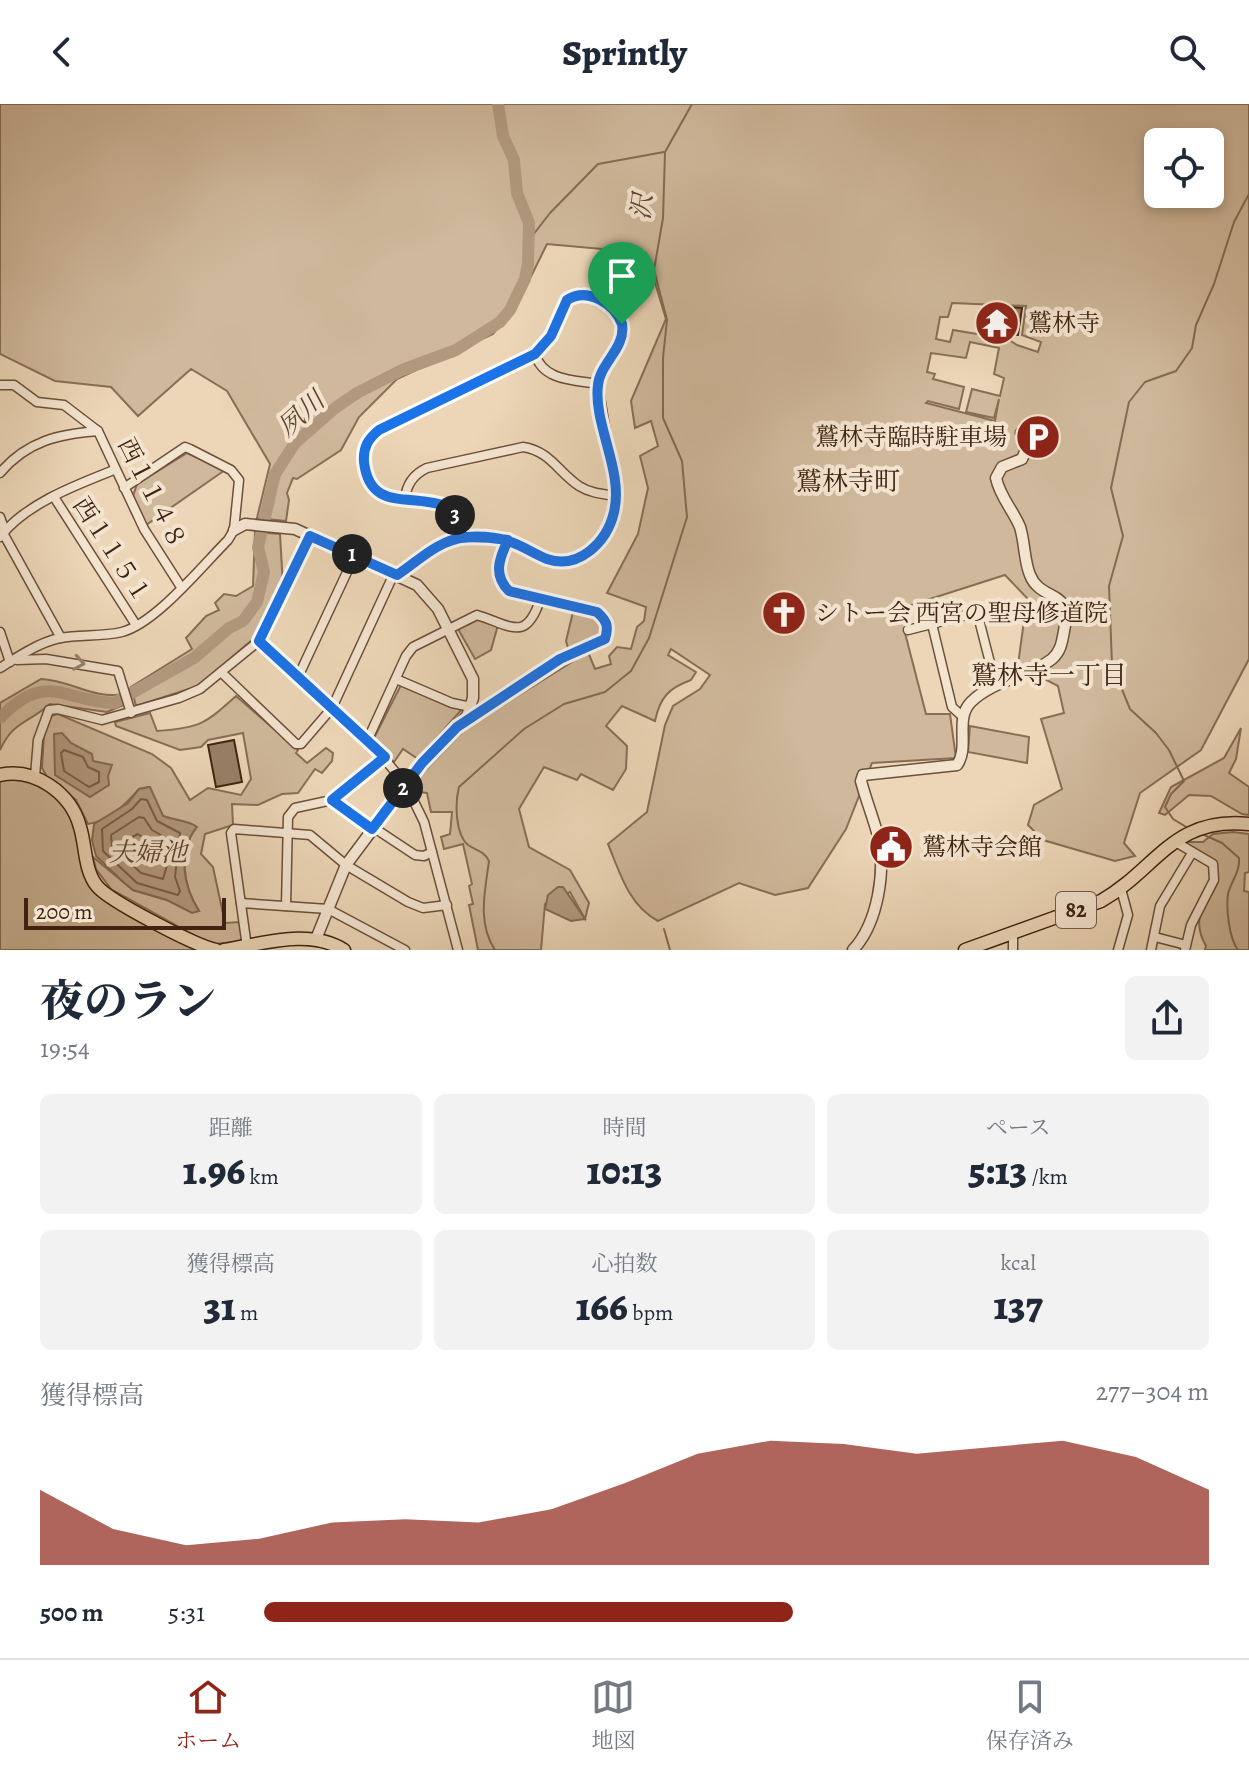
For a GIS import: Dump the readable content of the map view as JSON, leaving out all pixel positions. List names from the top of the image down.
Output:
{
  "streets": {
    "main road": ["82"],
    "street": ["西１１４８", "西１１５１"]
  },
  "districts": ["鷲林寺町", "鷲林寺一丁目"],
  "water": ["沢", "夙川", "夫婦池"],
  "places": {
    "temple": ["鷲林寺"],
    "parking": ["鷲林寺臨時駐車場"],
    "church": ["シトー会 西宮の聖母修道院"],
    "public building": ["鷲林寺会館"]
  },
  "scale_bar": "200 m",
  "page": {
    "header": "Sprintly",
    "pins": ["3", "1", "2"],
    "scale": "200 m",
    "heading": ["夜のラン", "19:54"],
    "stats": [
      ["距離", "1.96 km"],
      ["時間", "10:13"],
      ["ペース", "5:13 /km"],
      ["獲得標高", "31 m"],
      ["心拍数", "166 bpm"],
      ["kcal", "137"]
    ],
    "chart": ["獲得標高", "277–304 m"],
    "list": [
      {
        "name": "500 m",
        "note": "5:31"
      }
    ],
    "tabs": ["ホーム", "地図", "保存済み"]
  }
}
